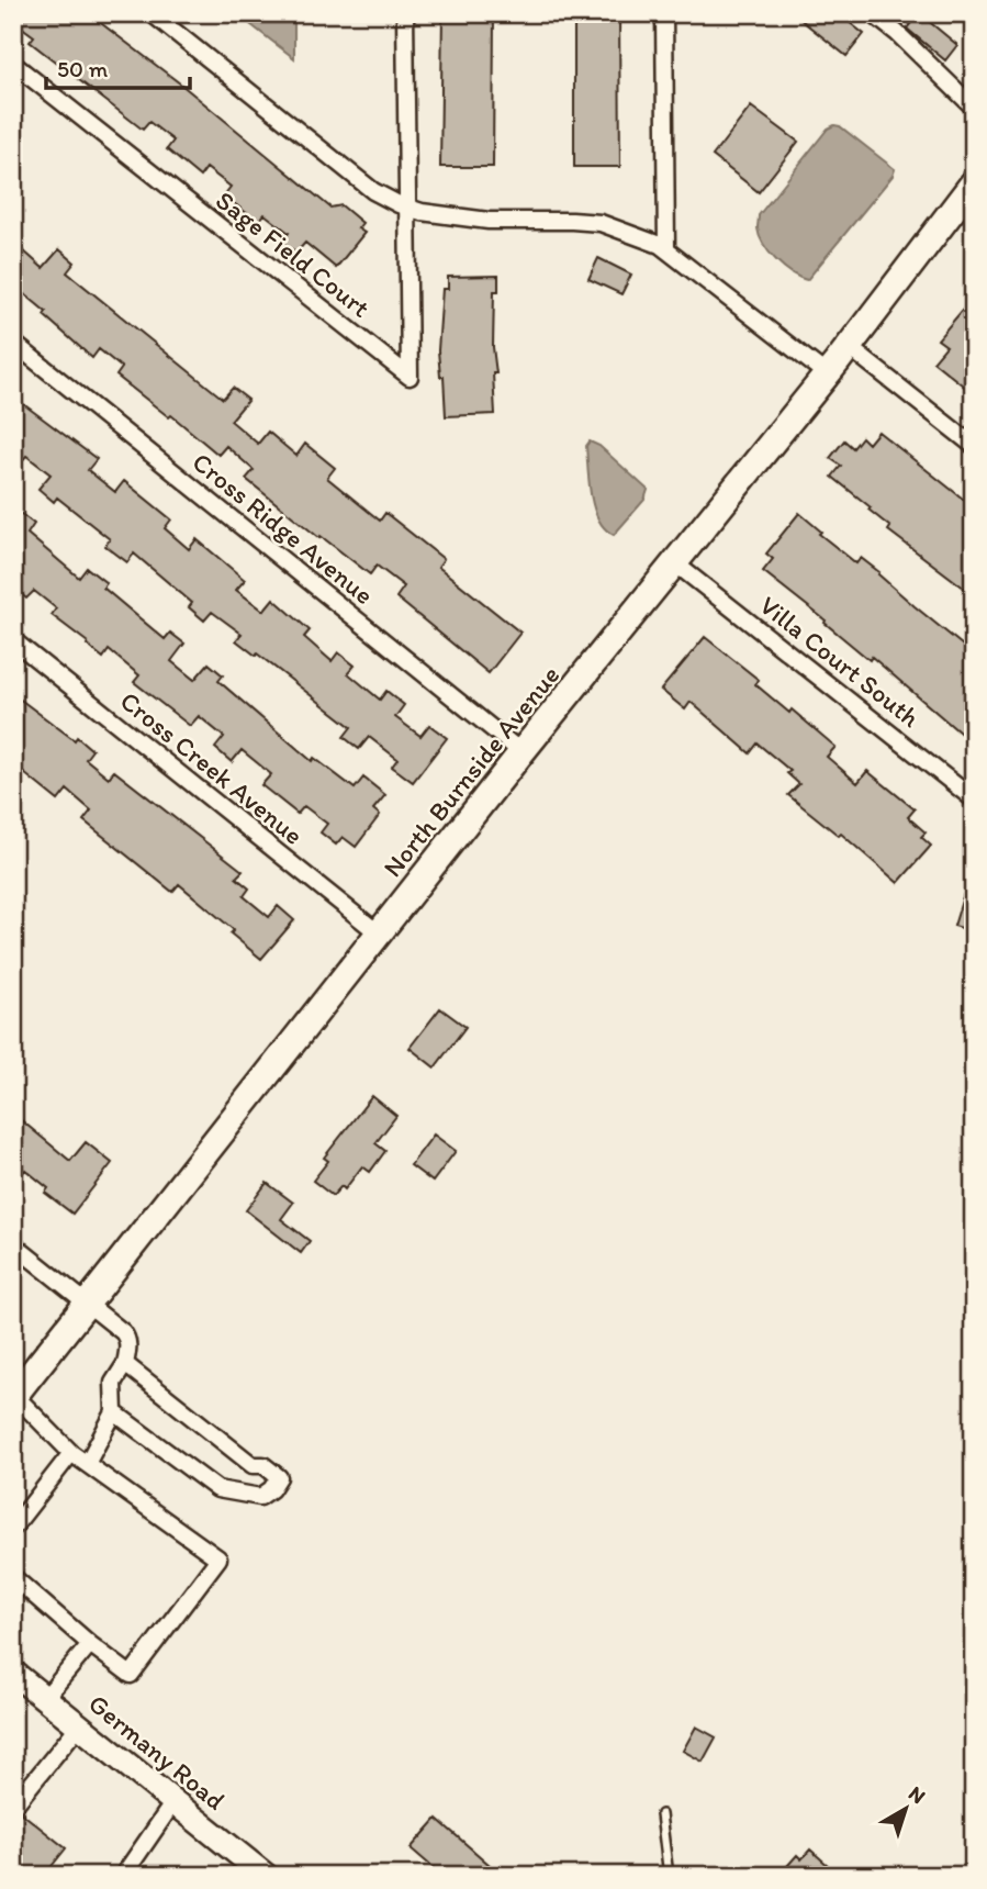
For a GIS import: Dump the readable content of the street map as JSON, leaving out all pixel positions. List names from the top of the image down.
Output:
{
  "streets": {
    "main road": ["North Burnside Avenue", "Germany Road"],
    "street": [
      "Sage Field Court",
      "Cross Ridge Avenue",
      "Villa Court South",
      "Cross Creek Avenue"
    ]
  },
  "crossings": [
    ["Cross Ridge Avenue", "North Burnside Avenue"],
    ["Villa Court South", "North Burnside Avenue"],
    ["Cross Creek Avenue", "North Burnside Avenue"]
  ],
  "scale_bar": "50 m",
  "north": "top right"
}
